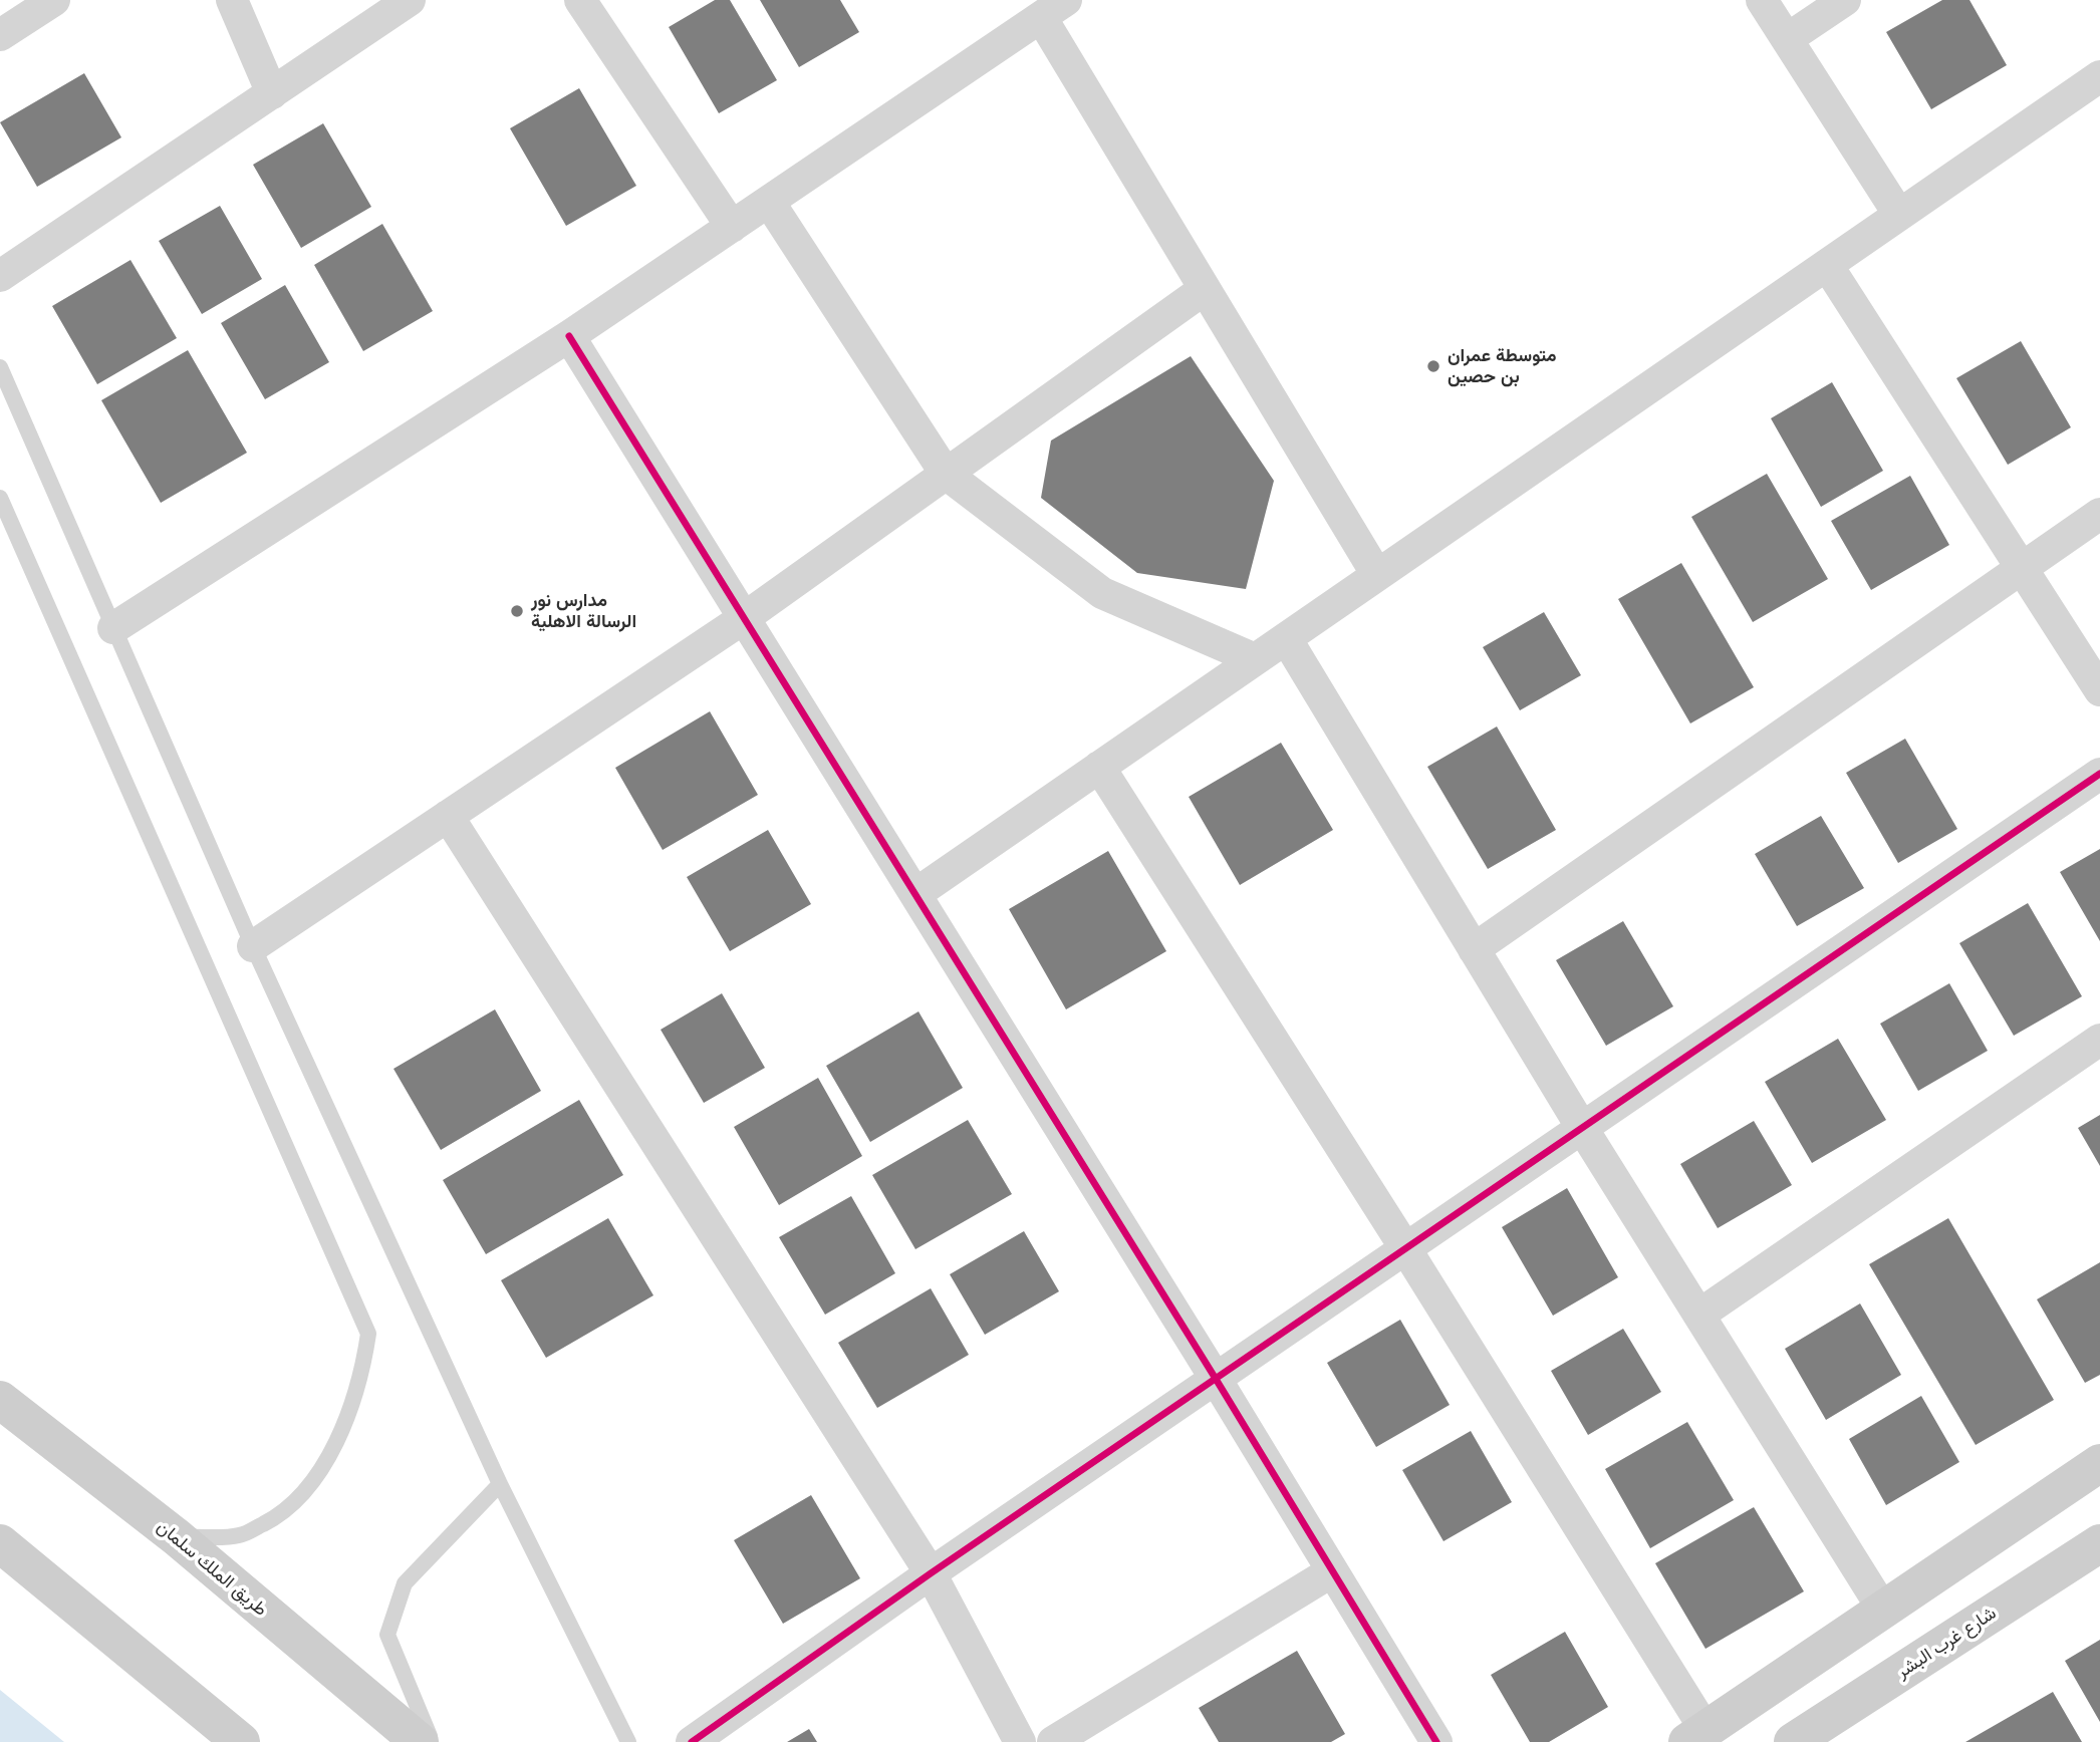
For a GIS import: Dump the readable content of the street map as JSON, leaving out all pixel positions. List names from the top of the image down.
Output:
{
  "streets": {
    "main road": ["طريق الملك سلمان", "شارع غرب البشر"]
  },
  "places": ["متوسطة عمران بن حصين", "مدارس نور الرسالة الاهلية"]
}
